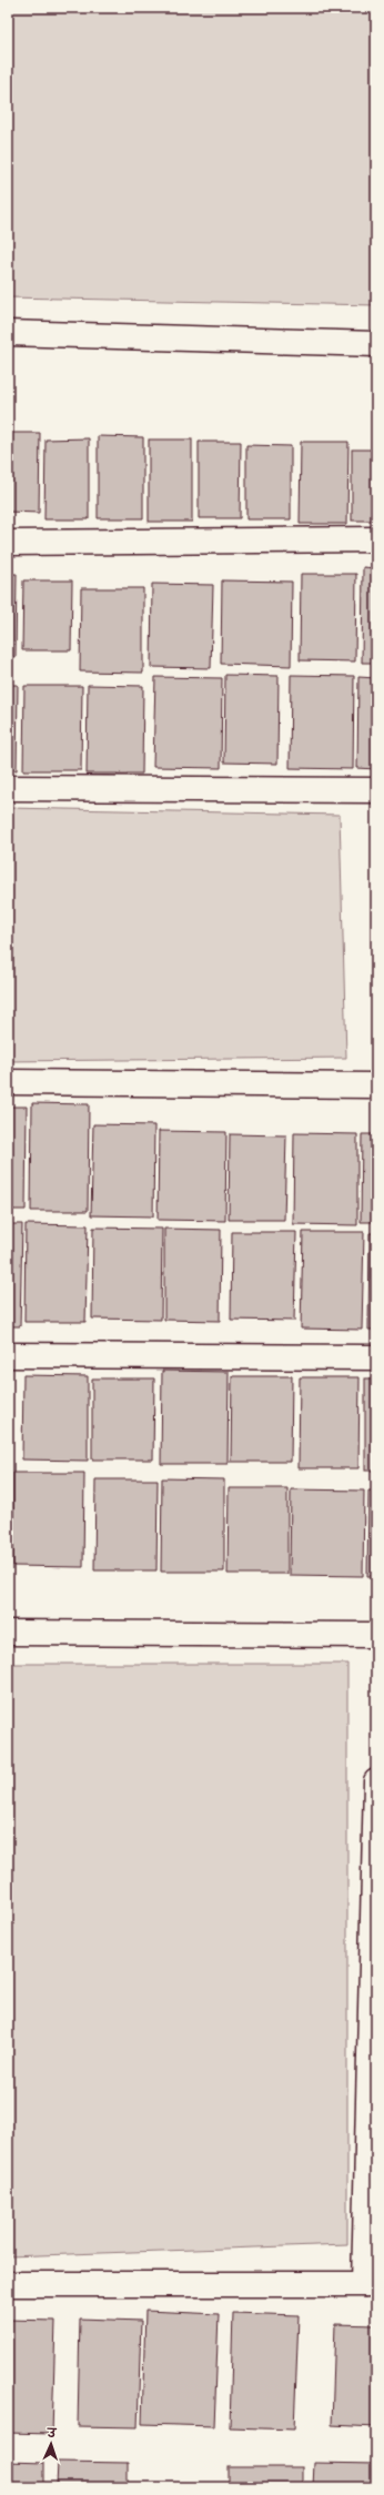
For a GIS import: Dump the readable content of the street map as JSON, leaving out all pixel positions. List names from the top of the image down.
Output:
{
  "north": "top"
}
